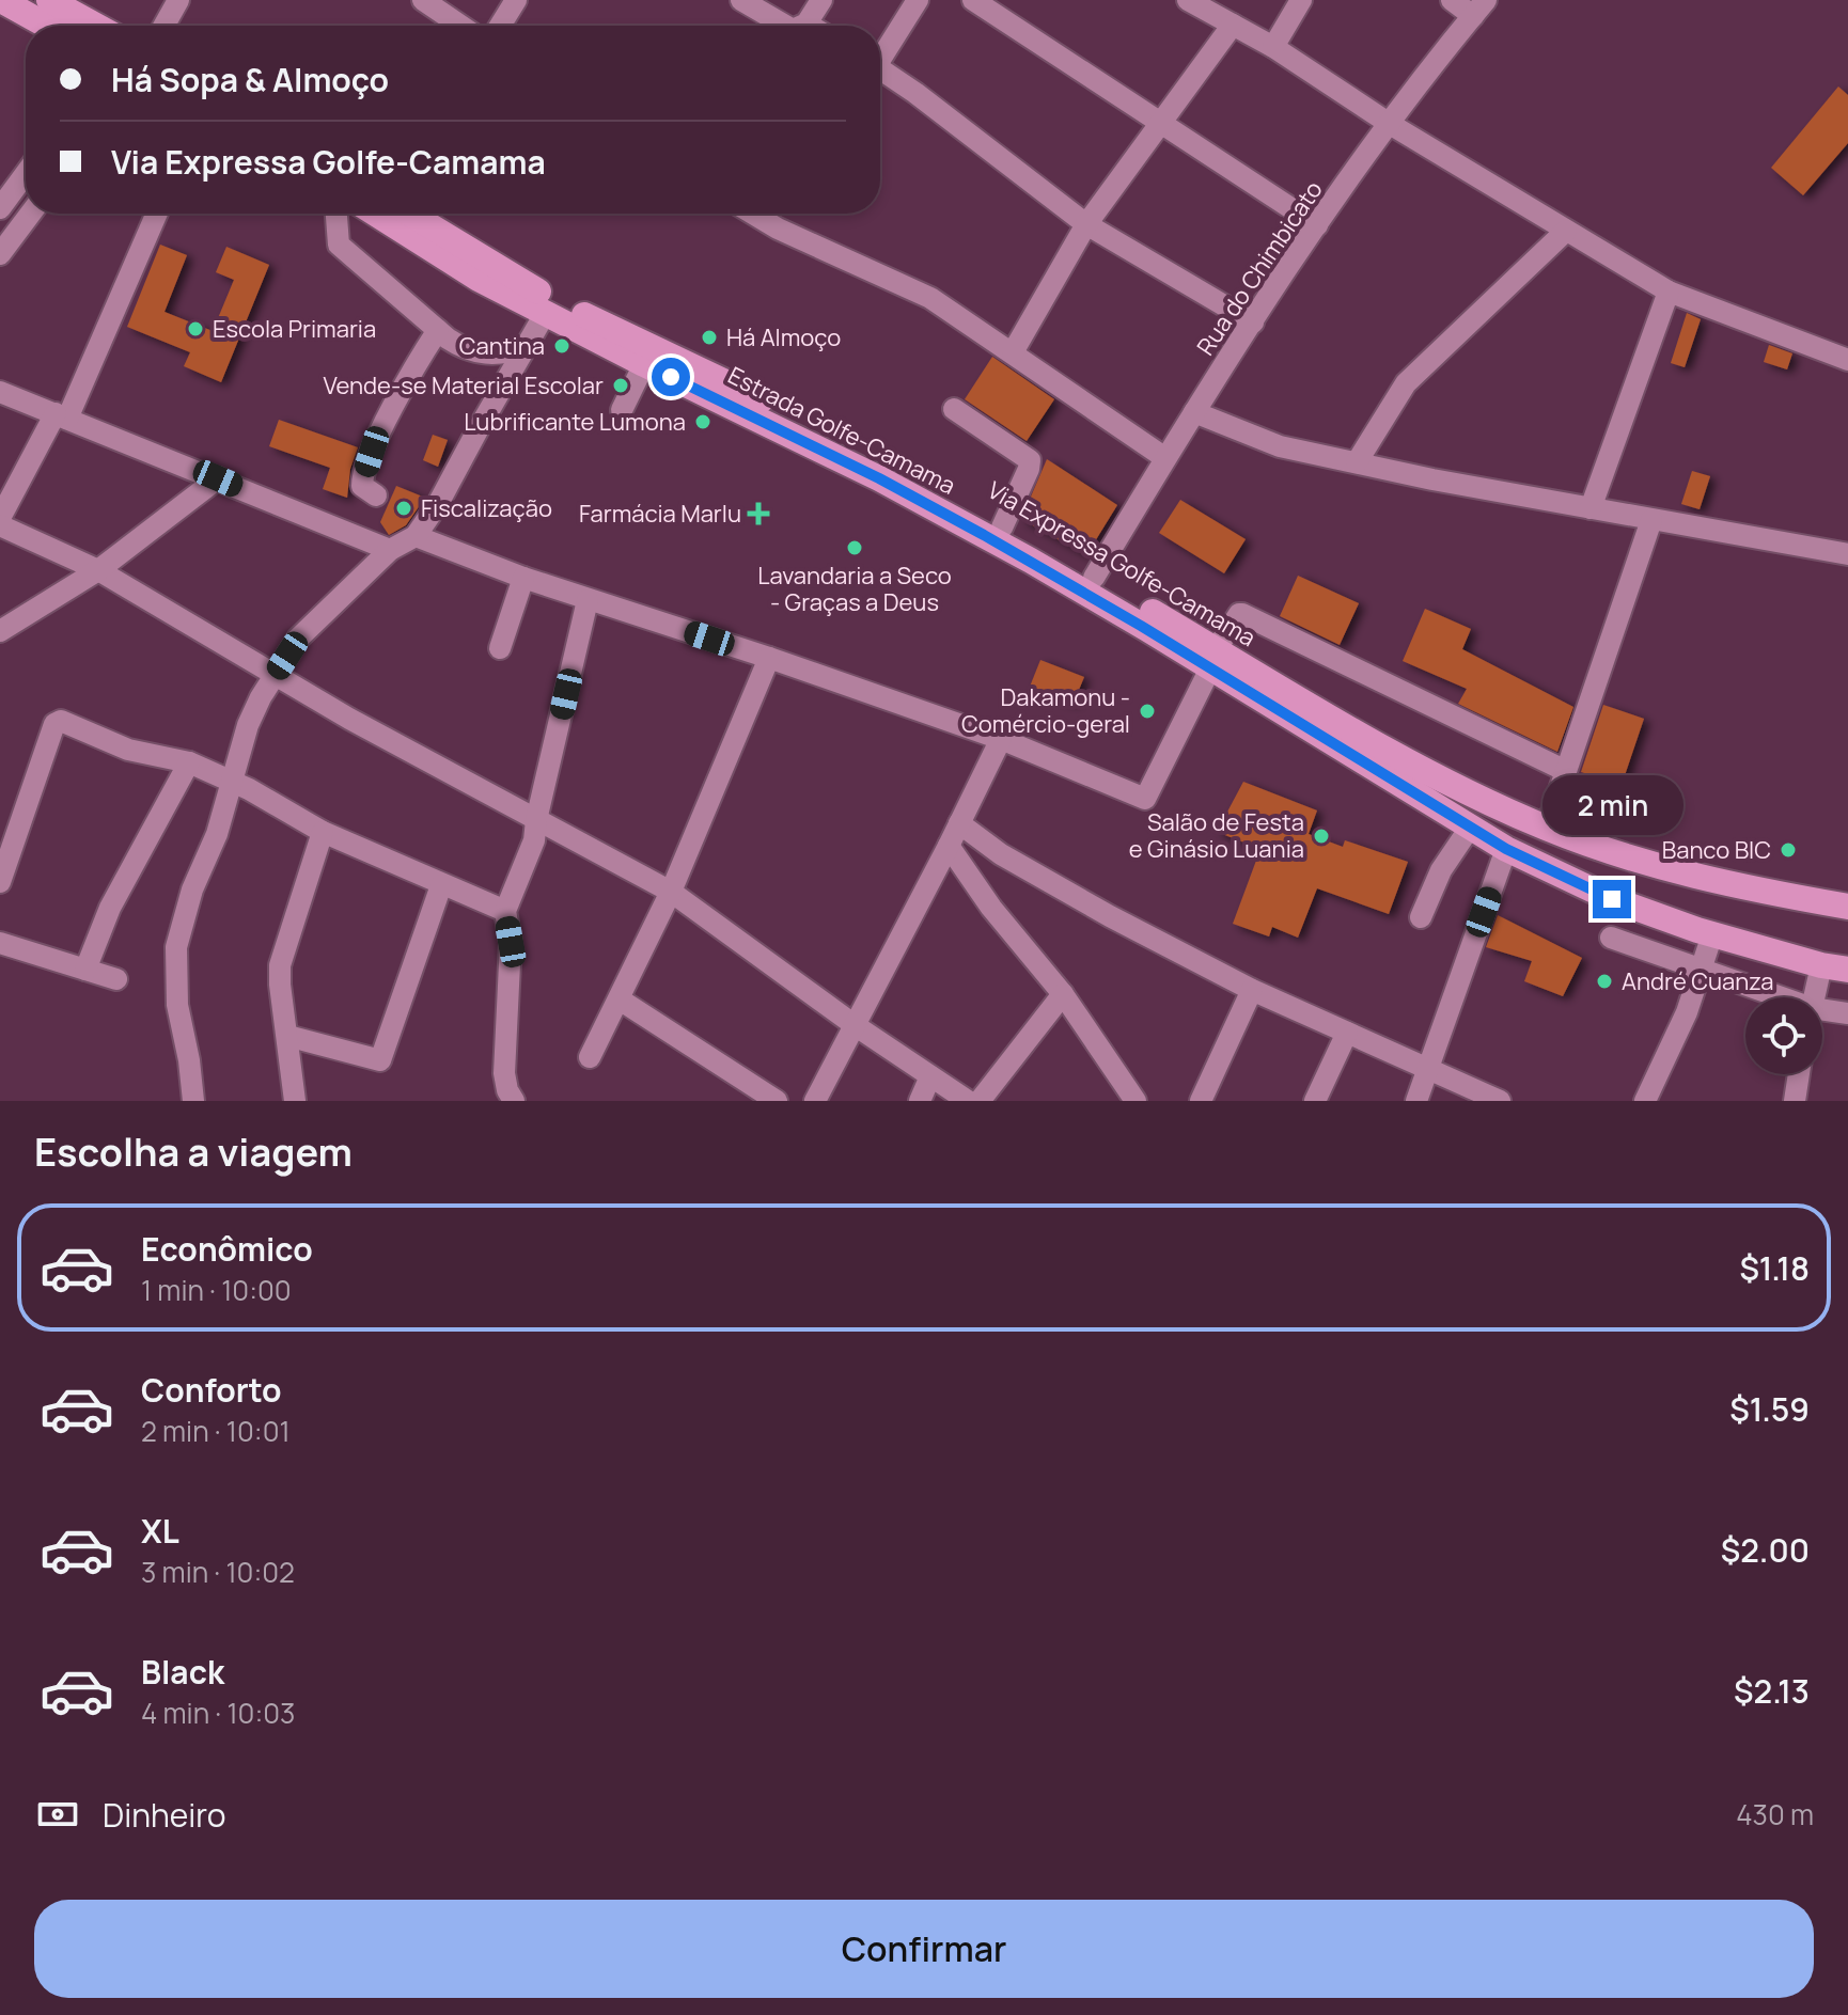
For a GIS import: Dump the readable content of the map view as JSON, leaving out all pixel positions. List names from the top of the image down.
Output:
{
  "streets": {
    "highway": ["Estrada Golfe-Camama", "Via Expressa Golfe-Camama"],
    "street": ["Rua do Chimbicato"]
  },
  "crossings": [
    ["Rua do Chimbicato", "Via Expressa Golfe-Camama"],
    ["Estrada Golfe-Camama", "Via Expressa Golfe-Camama"]
  ],
  "places": {
    "other": [
      "Escola Primaria",
      "Há Almoço",
      "Cantina",
      "Vende-se Material Escolar",
      "Lubrificante Lumona",
      "Fiscalização",
      "Lavandaria a Seco - Graças a Deus",
      "Dakamonu - Comércio-geral",
      "Salão de Festa e Ginásio Luania",
      "Banco BIC",
      "André Cuanza"
    ],
    "health": ["Farmácia Marlu"]
  },
  "page": {
    "banner": ["Há Sopa & Almoço", "Via Expressa Golfe-Camama"],
    "bubble": "2 min",
    "heading": "Escolha a viagem",
    "list": [
      {
        "name": "Econômico",
        "note": "1 min · 10:00",
        "value": "$1.18"
      },
      {
        "name": "Conforto",
        "note": "2 min · 10:01",
        "value": "$1.59"
      },
      {
        "name": "XL",
        "note": "3 min · 10:02",
        "value": "$2.00"
      },
      {
        "name": "Black",
        "note": "4 min · 10:03",
        "value": "$2.13"
      }
    ],
    "pay": ["Dinheiro", "430 m"],
    "buttons": "Confirmar"
  }
}
